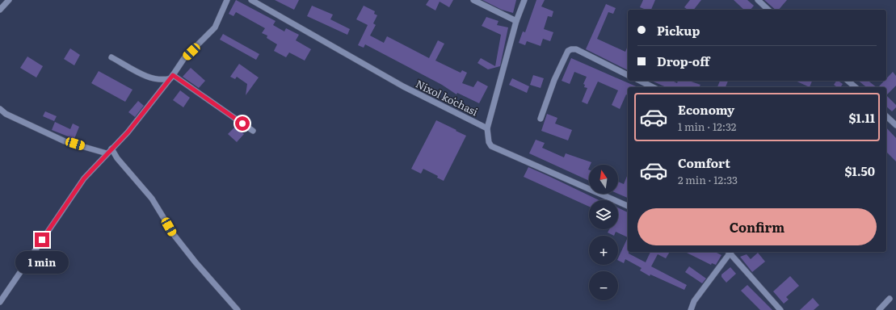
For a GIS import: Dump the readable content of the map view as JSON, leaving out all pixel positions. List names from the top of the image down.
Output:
{
  "streets": {
    "street": ["Nixol koʻchasi"]
  },
  "north": "top",
  "page": {
    "banner": ["Pickup", "Drop-off"],
    "list": [
      {
        "name": "Economy",
        "note": "1 min · 12:32",
        "value": "$1.11"
      },
      {
        "name": "Comfort",
        "note": "2 min · 12:33",
        "value": "$1.50"
      }
    ],
    "map_buttons": ["+", "−"],
    "buttons": "Confirm",
    "bubble": "1 min"
  }
}
